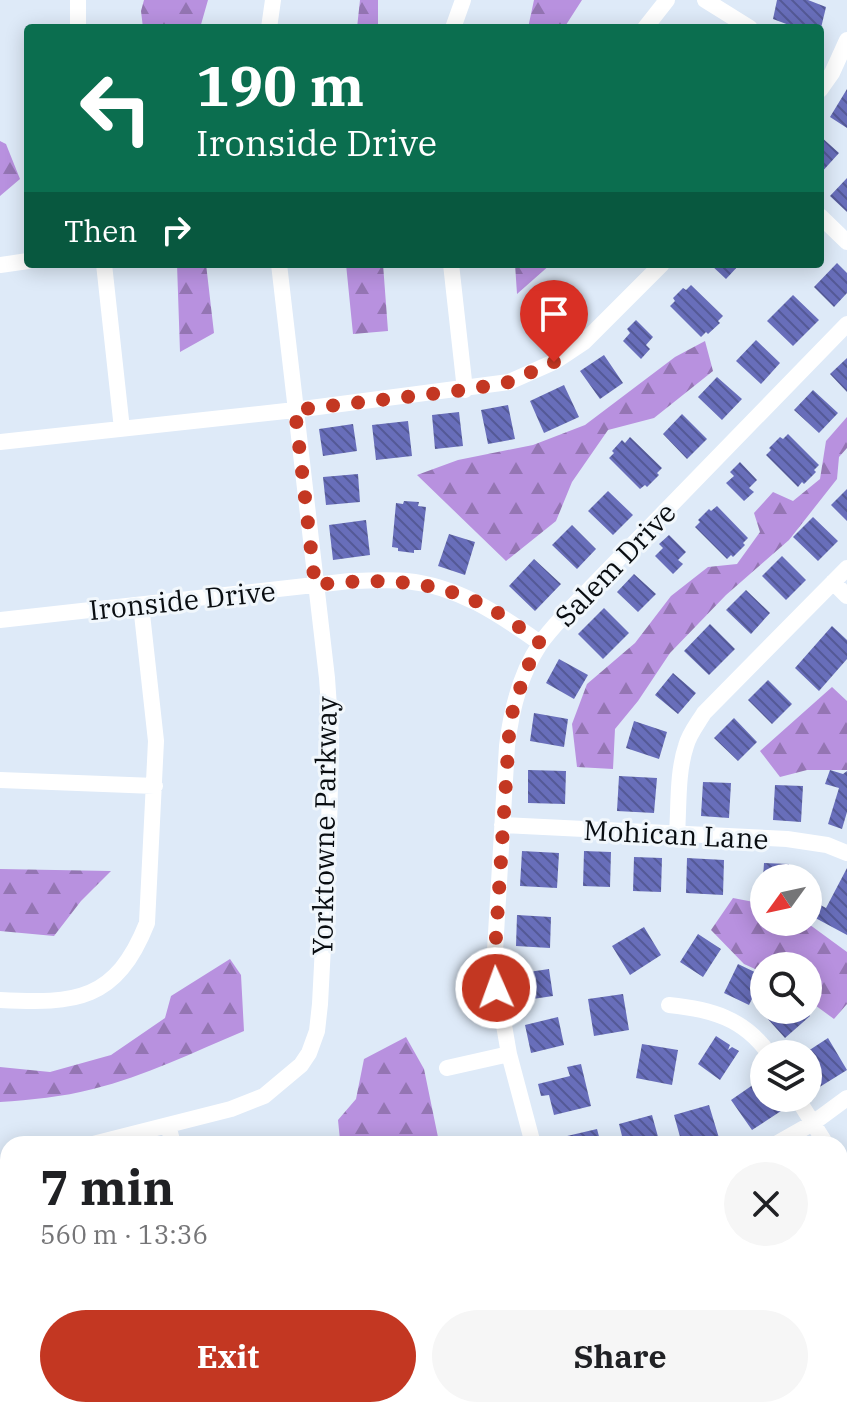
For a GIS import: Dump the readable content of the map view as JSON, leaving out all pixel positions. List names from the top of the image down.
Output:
{
  "streets": {
    "street": [
      "Salem Drive",
      "Ironside Drive",
      "Yorktowne Parkway",
      "Mohican Lane"
    ]
  },
  "crossings": [
    ["Salem Drive", "Ironside Drive"],
    ["Salem Drive", "Mohican Lane"],
    ["Ironside Drive", "Yorktowne Parkway"]
  ],
  "north": "bottom left",
  "page": {
    "turn": ["190 m", "Ironside Drive"],
    "then": "Then",
    "heading": ["7 min", "560 m · 13:36"],
    "buttons": ["Exit", "Share"]
  }
}
